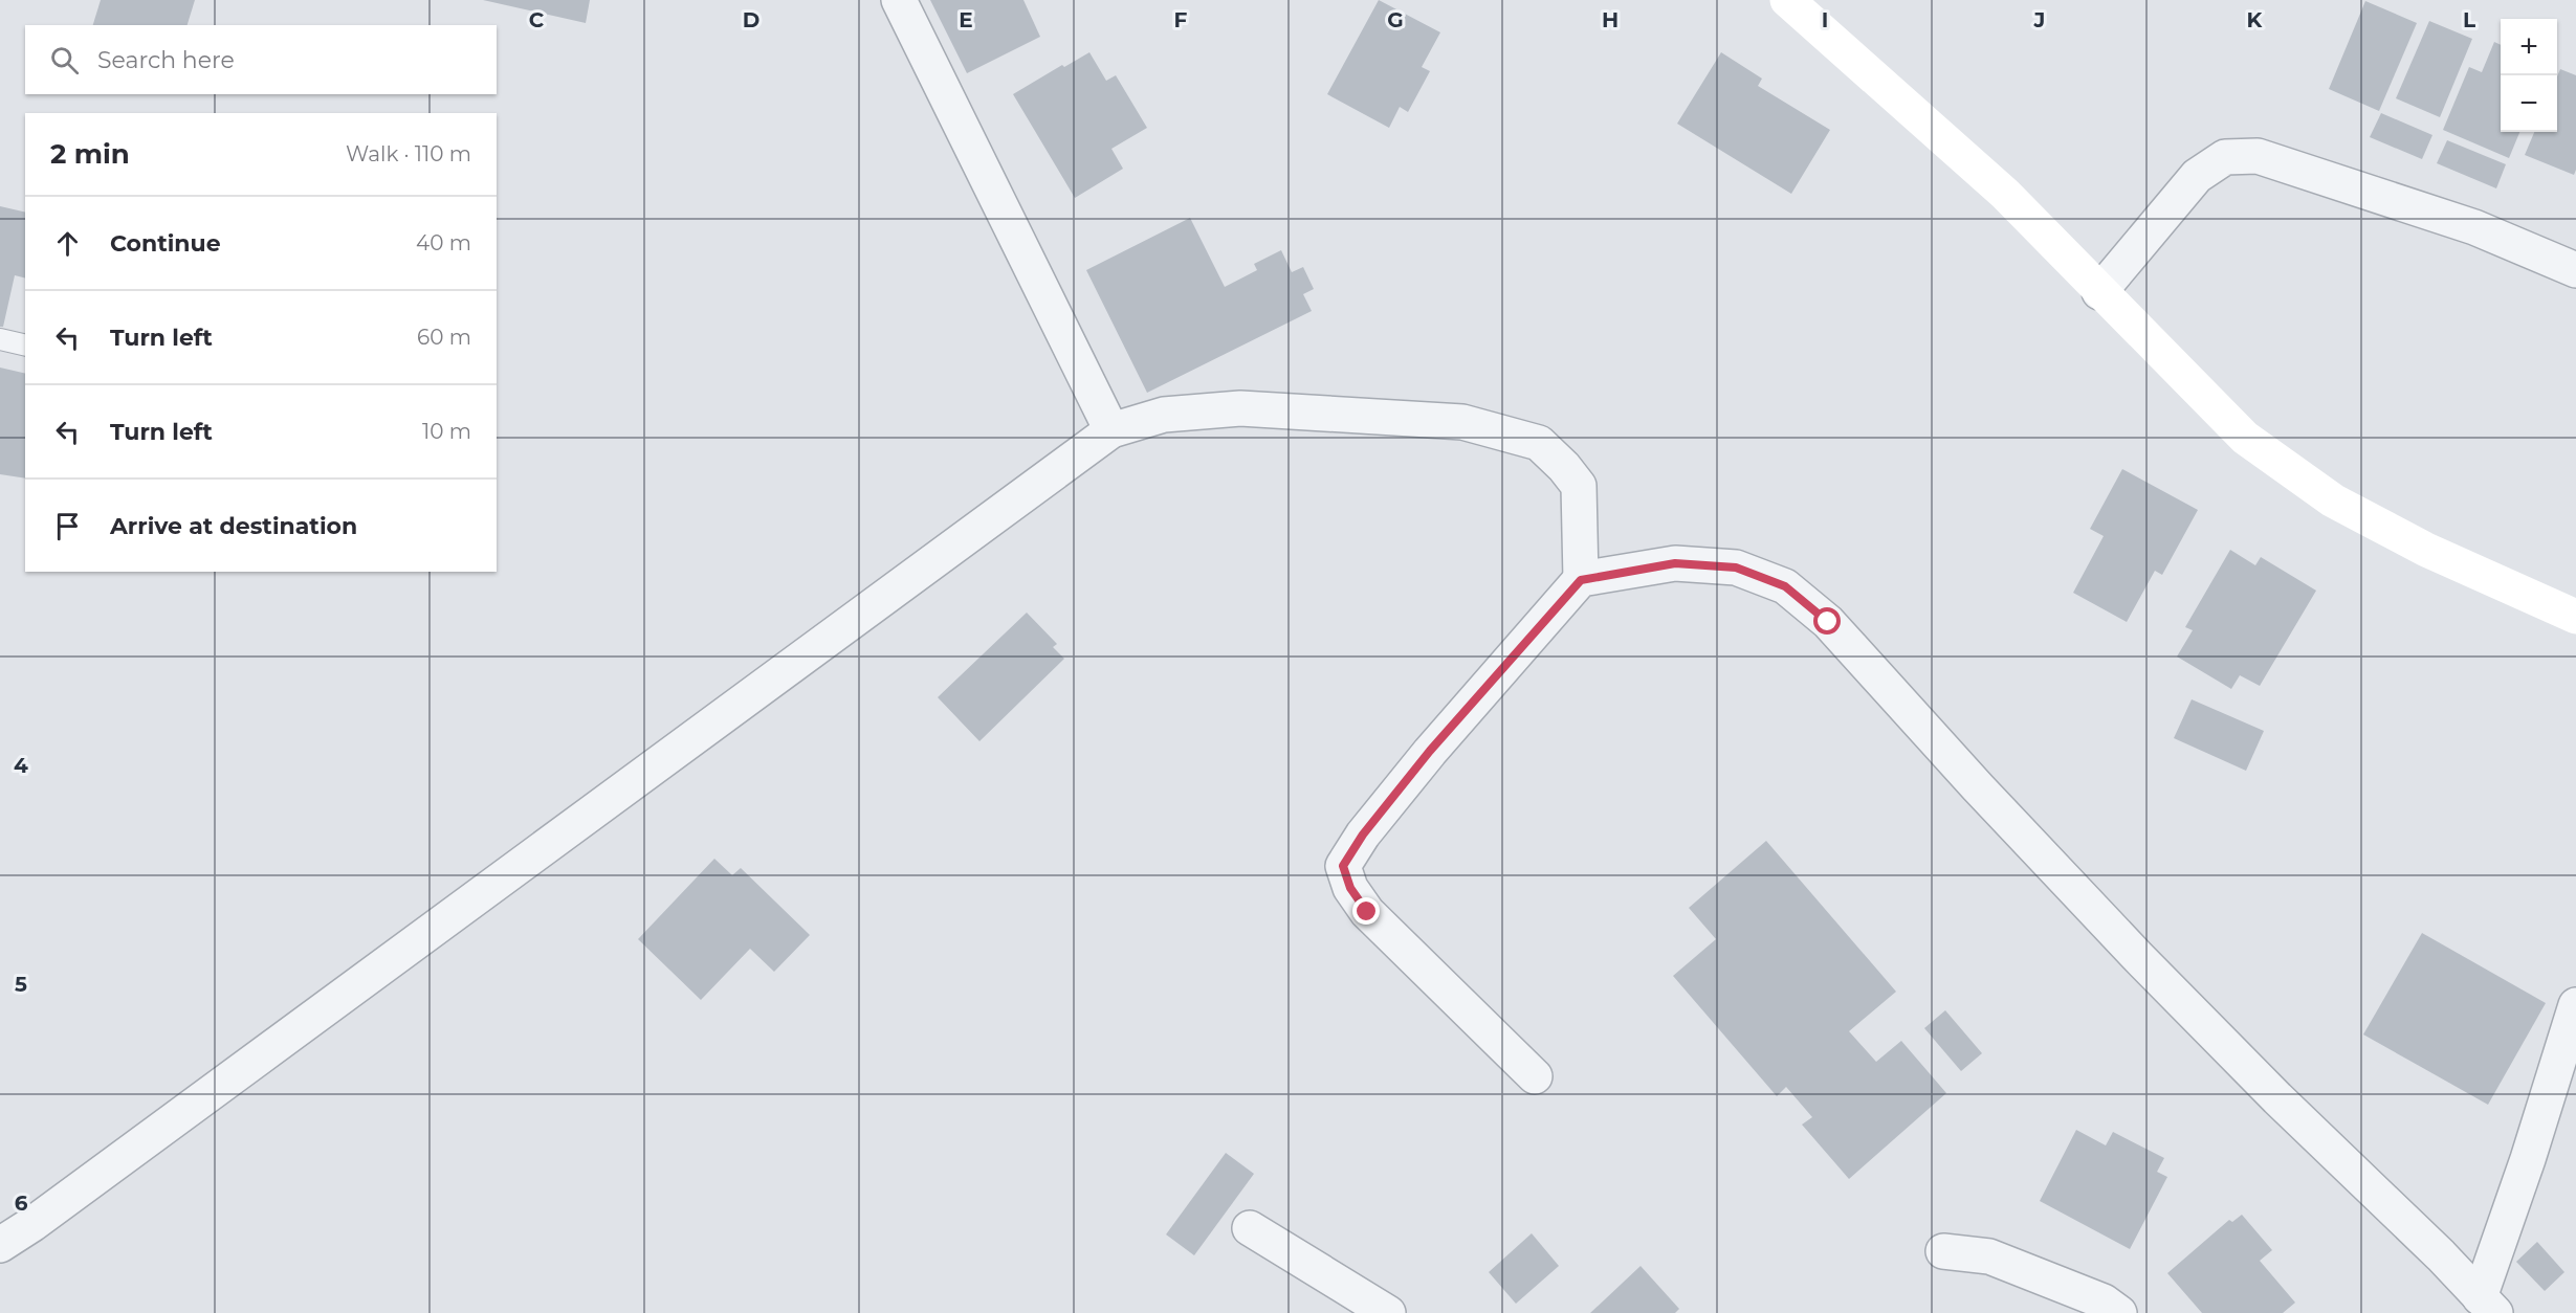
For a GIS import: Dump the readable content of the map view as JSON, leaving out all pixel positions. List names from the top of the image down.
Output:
{
  "page": {
    "map_buttons": ["+", "−"],
    "search": "Search here",
    "heading": ["2 min", "Walk · 110 m"],
    "list": [
      ["Continue", "40 m"],
      ["Turn left", "60 m"],
      ["Turn left", "10 m"],
      "Arrive at destination"
    ]
  },
  "grid": {
    "columns": [
      "C",
      "D",
      "E",
      "F",
      "G",
      "H",
      "I",
      "J",
      "K",
      "L"
    ],
    "rows": ["4", "5", "6"]
  }
}
